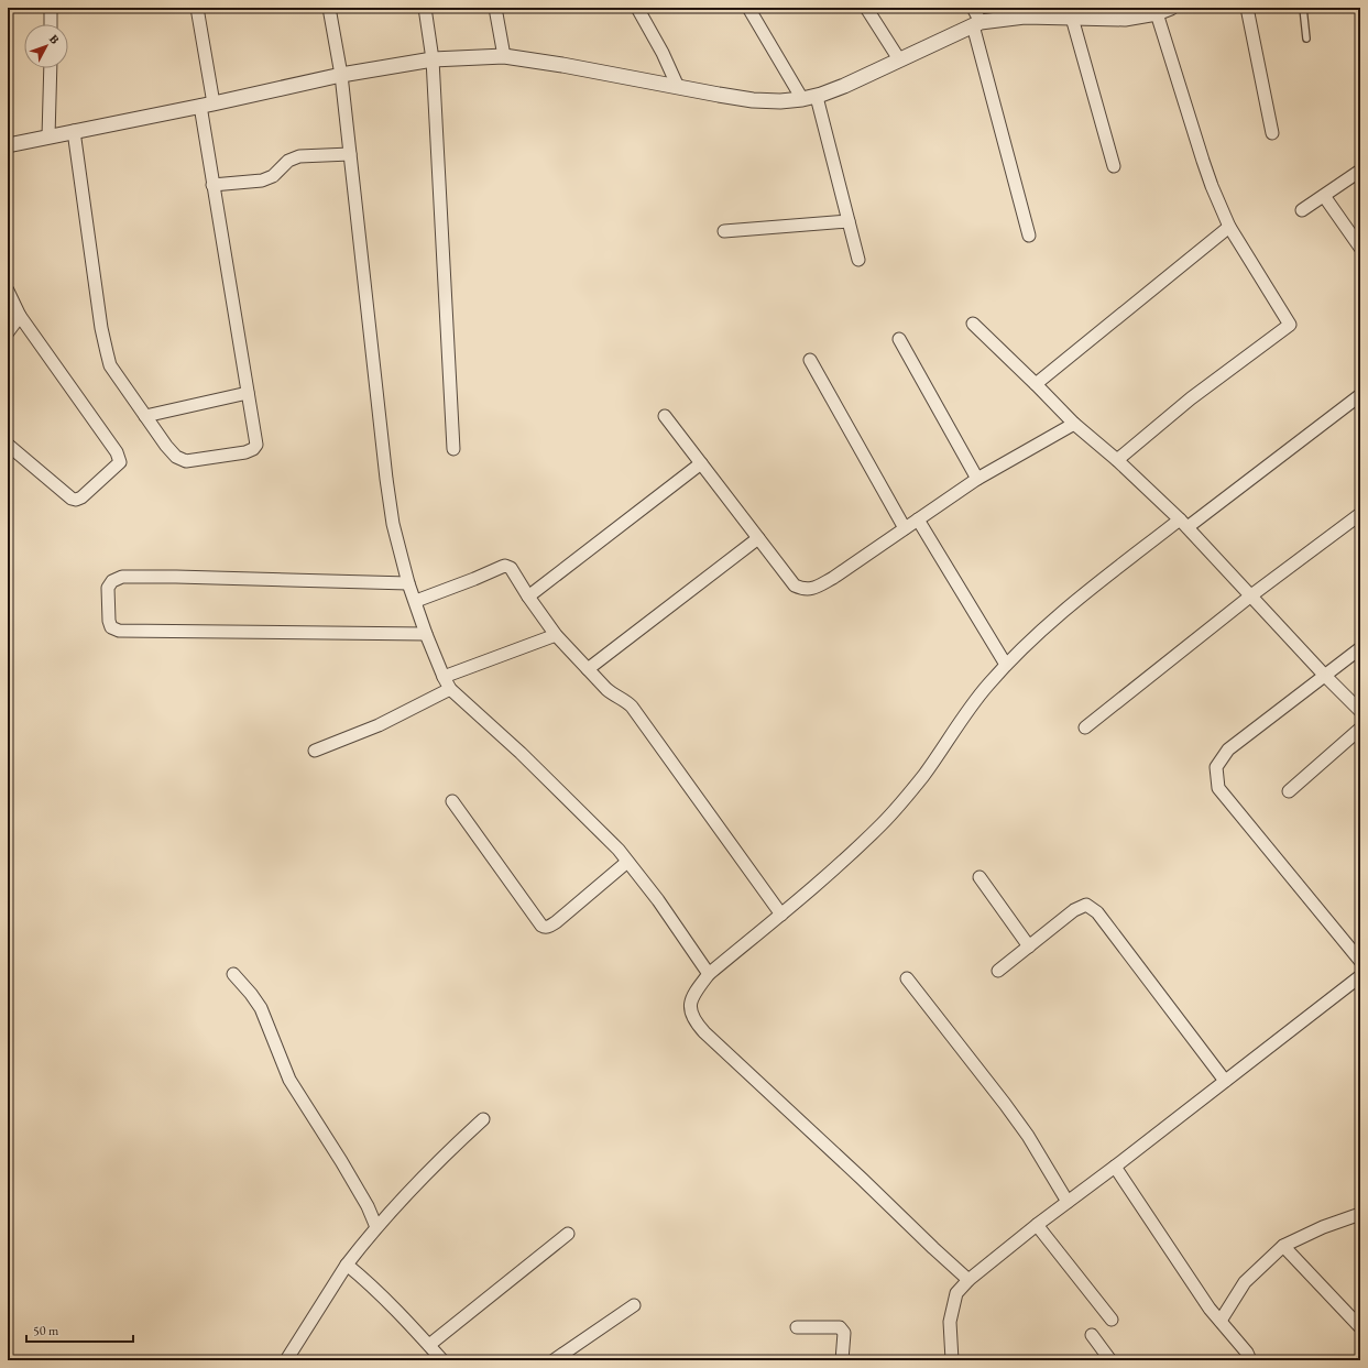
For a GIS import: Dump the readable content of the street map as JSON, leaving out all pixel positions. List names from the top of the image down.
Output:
{
  "scale_bar": "50 m",
  "north": "top right"
}
